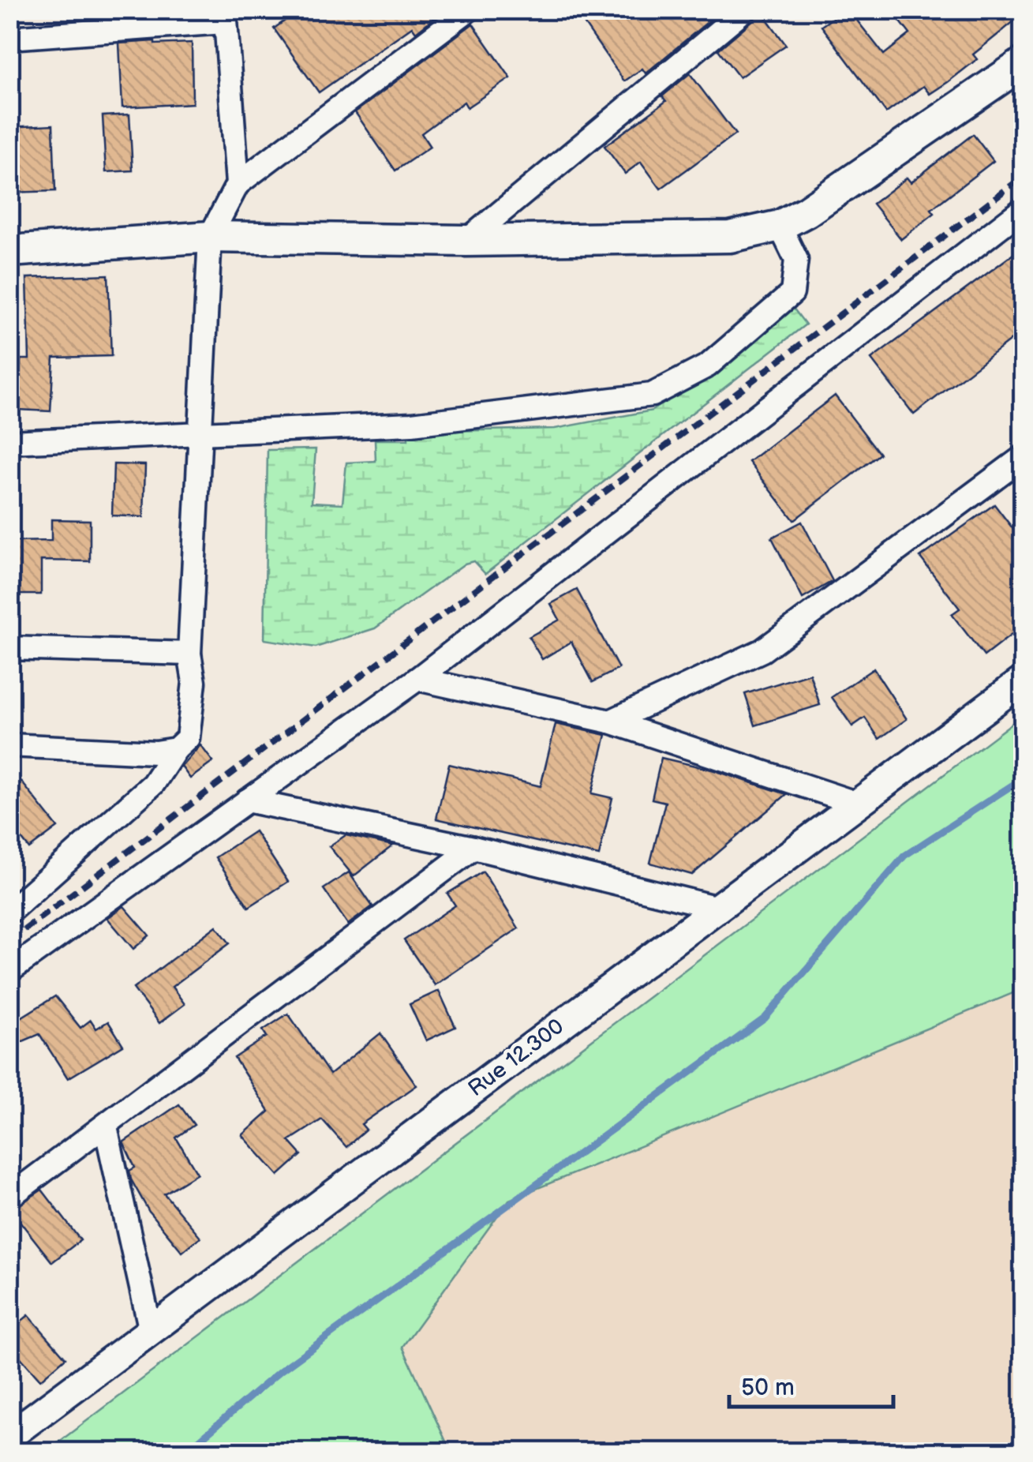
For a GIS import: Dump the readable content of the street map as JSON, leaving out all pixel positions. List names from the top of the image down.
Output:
{
  "streets": {
    "street": ["Rue 12.300"]
  },
  "scale_bar": "50 m"
}
